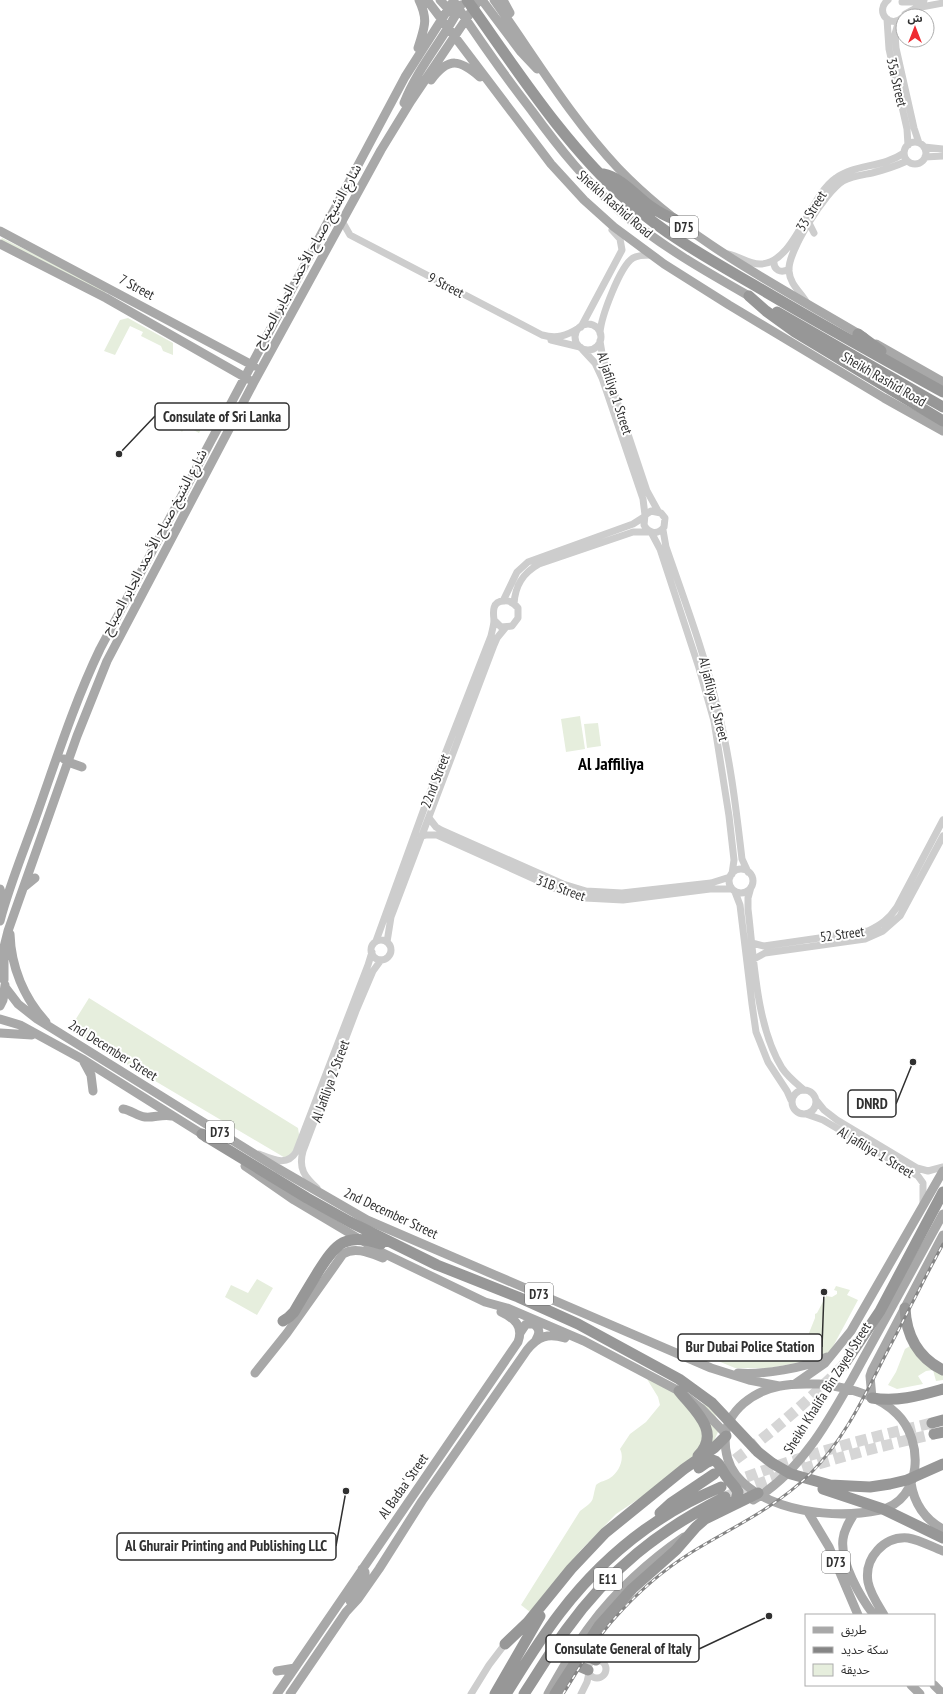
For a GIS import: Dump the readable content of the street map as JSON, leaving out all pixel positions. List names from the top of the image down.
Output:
{
  "streets": {
    "highway": ["Sheikh Rashid Road", "E11"],
    "main road": [
      "D75",
      "شارع الشيخ صباح الأحمد الجابر الصباح",
      "7 Street",
      "2nd December Street",
      "D73",
      "Sheikh Khalifa Bin Zayed Street",
      "Al Badaa' Street"
    ],
    "street": [
      "35a Street",
      "33 Street",
      "9 Street",
      "Al jafiliya 1 Street",
      "22nd Street",
      "31B Street",
      "52 Street",
      "Al Jafiliya 2 Street"
    ]
  },
  "crossings": [
    ["35a Street", "33 Street"],
    ["Sheikh Rashid Road", "شارع الشيخ صباح الأحمد الجابر الصباح"],
    ["Sheikh Rashid Road", "Al jafiliya 1 Street"],
    ["شارع الشيخ صباح الأحمد الجابر الصباح", "7 Street"],
    ["شارع الشيخ صباح الأحمد الجابر الصباح", "2nd December Street"],
    ["9 Street", "Al jafiliya 1 Street"],
    ["Al jafiliya 1 Street", "31B Street"],
    ["Al jafiliya 1 Street", "Sheikh Khalifa Bin Zayed Street"],
    ["22nd Street", "31B Street"],
    ["22nd Street", "Al Jafiliya 2 Street"],
    ["2nd December Street", "Al Jafiliya 2 Street"]
  ],
  "districts": ["Al Jaffiliya"],
  "places": [
    "Consulate of Sri Lanka",
    "DNRD",
    "Bur Dubai Police Station",
    "Al Ghurair Printing and Publishing LLC",
    "Consulate General of Italy"
  ],
  "legend": ["طريق", "سكة حديد", "حديقة"],
  "north": "top"
}
